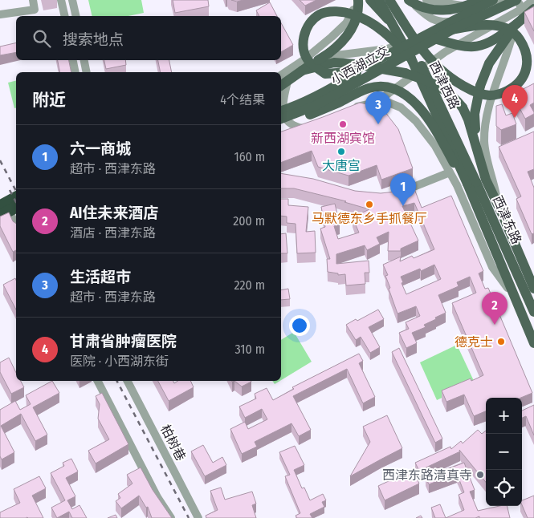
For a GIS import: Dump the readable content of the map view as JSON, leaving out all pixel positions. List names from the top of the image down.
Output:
{
  "streets": {
    "main road": ["小西湖立交", "西津西路", "西津东路"],
    "street": ["柏树巷"]
  },
  "crossings": [
    ["西津西路", "西津东路"]
  ],
  "places": [
    "新西湖宾馆",
    "大唐宫",
    "马默德东乡手抓餐厅",
    "德克士",
    "西津东路清真寺"
  ],
  "page": {
    "search": "搜索地点",
    "heading": ["附近", "4个结果"],
    "pins": [
      "4",
      "3",
      "1",
      "2"
    ],
    "list": [
      {
        "mark": "1",
        "name": "六一商城",
        "note": "超市 · 西津东路",
        "value": "160 m"
      },
      {
        "mark": "2",
        "name": "AI住未来酒店",
        "note": "酒店 · 西津东路",
        "value": "200 m"
      },
      {
        "mark": "3",
        "name": "生活超市",
        "note": "超市 · 西津东路",
        "value": "220 m"
      },
      {
        "mark": "4",
        "name": "甘肃省肿瘤医院",
        "note": "医院 · 小西湖东街",
        "value": "310 m"
      }
    ],
    "map_buttons": ["+", "−"]
  }
}
